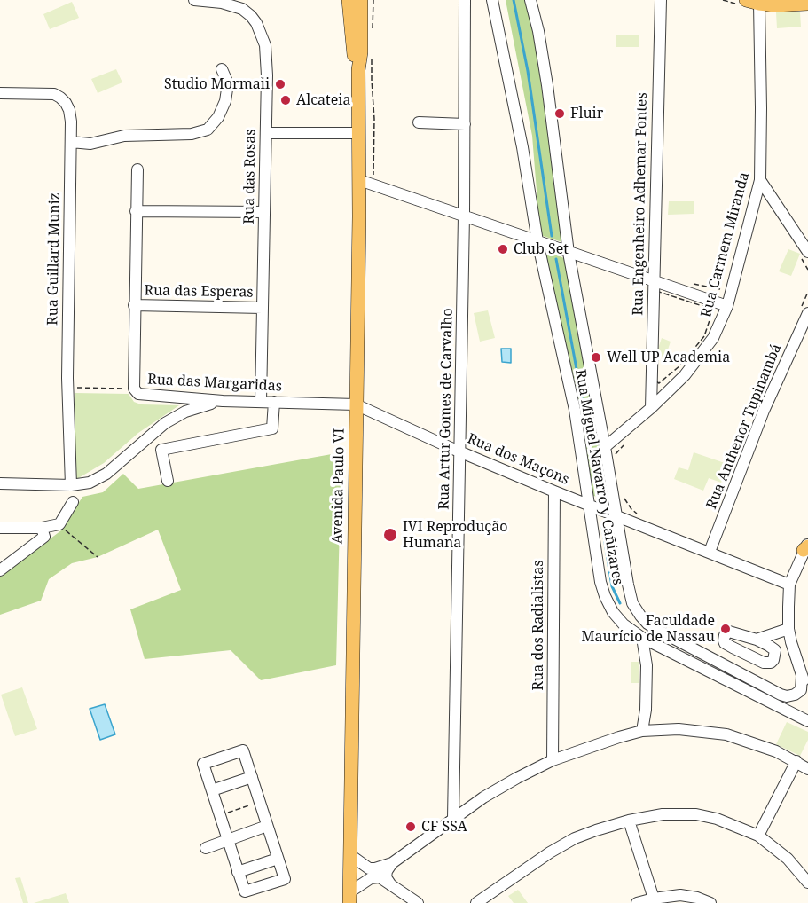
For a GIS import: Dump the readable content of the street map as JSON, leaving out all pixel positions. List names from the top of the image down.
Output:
{
  "streets": {
    "main road": ["Avenida Paulo VI"],
    "street": [
      "Rua das Rosas",
      "Rua Engenheiro Adhemar Fontes",
      "Rua Carmem Miranda",
      "Rua Guillard Muniz",
      "Rua das Esperas",
      "Rua das Margaridas",
      "Rua Artur Gomes de Carvalho",
      "Rua Anthenor Tupinambá",
      "Rua dos Maçons",
      "Rua Miguel Navarro y Cañizares",
      "Rua dos Radialistas"
    ]
  },
  "crossings": [
    ["Rua das Rosas", "Rua das Esperas"],
    ["Rua das Rosas", "Rua das Margaridas"],
    ["Rua Engenheiro Adhemar Fontes", "Rua Carmem Miranda"],
    ["Rua Carmem Miranda", "Rua Miguel Navarro y Cañizares"],
    ["Rua das Esperas", "Rua das Margaridas"],
    ["Rua das Margaridas", "Rua dos Maçons"],
    ["Rua das Margaridas", "Avenida Paulo VI"],
    ["Rua Artur Gomes de Carvalho", "Rua dos Maçons"],
    ["Rua Anthenor Tupinambá", "Rua dos Maçons"],
    ["Rua dos Maçons", "Rua Miguel Navarro y Cañizares"],
    ["Rua dos Maçons", "Avenida Paulo VI"],
    ["Rua dos Maçons", "Rua dos Radialistas"]
  ],
  "places": [
    "Studio Mormaii",
    "Alcateia",
    "Fluir",
    "Club Set",
    "Well UP Academia",
    "IVI Reprodução Humana",
    "Faculdade Maurício de Nassau",
    "CF SSA"
  ]
}
